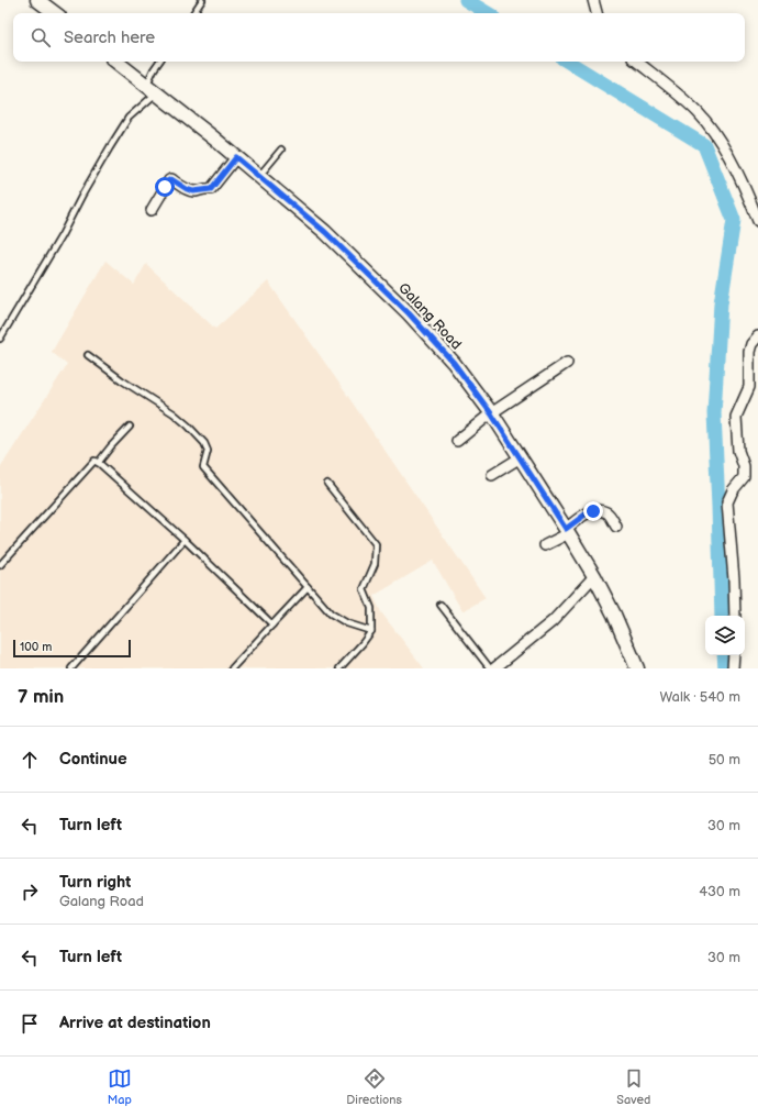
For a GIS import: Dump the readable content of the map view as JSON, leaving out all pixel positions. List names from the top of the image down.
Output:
{
  "streets": {
    "street": ["Galang Road"]
  },
  "scale_bar": "100 m",
  "page": {
    "search": "Search here",
    "scale": "100 m",
    "heading": ["7 min", "Walk · 540 m"],
    "list": [
      ["Continue", "50 m"],
      ["Turn left", "30 m"],
      ["Turn right", "Galang Road", "430 m"],
      ["Turn left", "30 m"],
      "Arrive at destination"
    ],
    "nav": ["Map", "Directions", "Saved"]
  }
}
